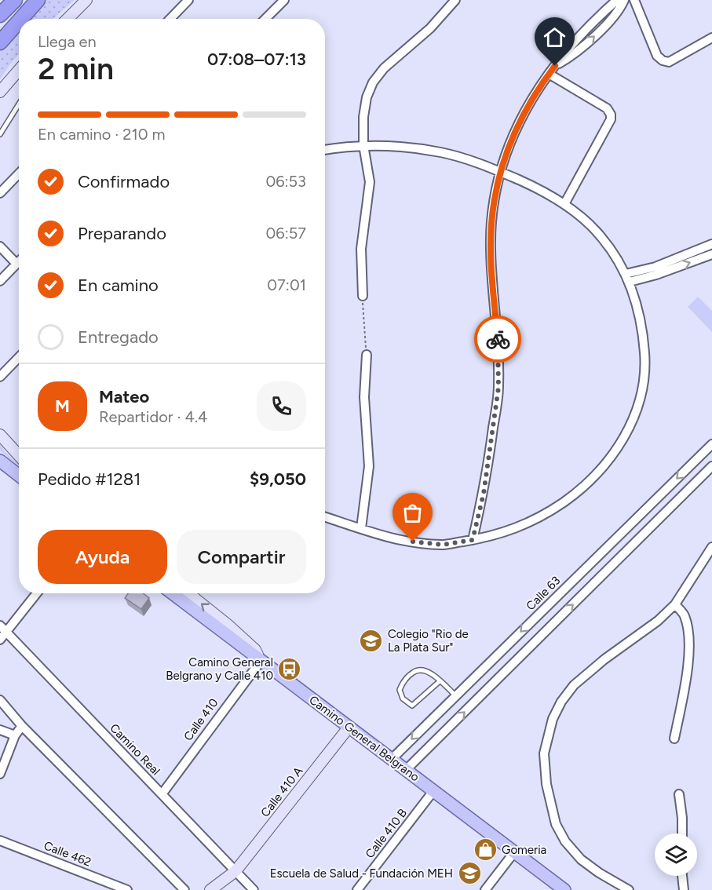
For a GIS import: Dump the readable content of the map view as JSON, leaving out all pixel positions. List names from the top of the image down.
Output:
{
  "streets": {
    "main road": ["Camino General Belgrano"],
    "street": [
      "Calle 63",
      "Calle 410",
      "Camino Real",
      "Calle 410 A",
      "Calle 410 B",
      "Calle 462"
    ]
  },
  "crossings": [
    ["Calle 63", "Camino General Belgrano"],
    ["Calle 410", "Camino General Belgrano"],
    ["Calle 410", "Camino Real"],
    ["Camino General Belgrano", "Calle 410 A"],
    ["Camino General Belgrano", "Calle 410 B"],
    ["Camino Real", "Calle 410 A"]
  ],
  "places": {
    "school or university": ["Colegio \"Rio de La Plata Sur\"", "Escuela de Salud - Fundación MEH"],
    "bus stop": ["Camino General Belgrano y Calle 410"],
    "shop": ["Gomeria"]
  },
  "page": {
    "heading": ["2 min", "Llega en", "07:08–07:13"],
    "panel": [
      "Mateo",
      "Repartidor · 4.4",
      "Pedido #1281",
      "$9,050"
    ],
    "bar": "En camino · 210 m",
    "list": [
      ["Confirmado", "06:53"],
      ["Preparando", "06:57"],
      ["En camino", "07:01"],
      "Entregado"
    ],
    "round": "M",
    "buttons": ["Ayuda", "Compartir"]
  }
}
